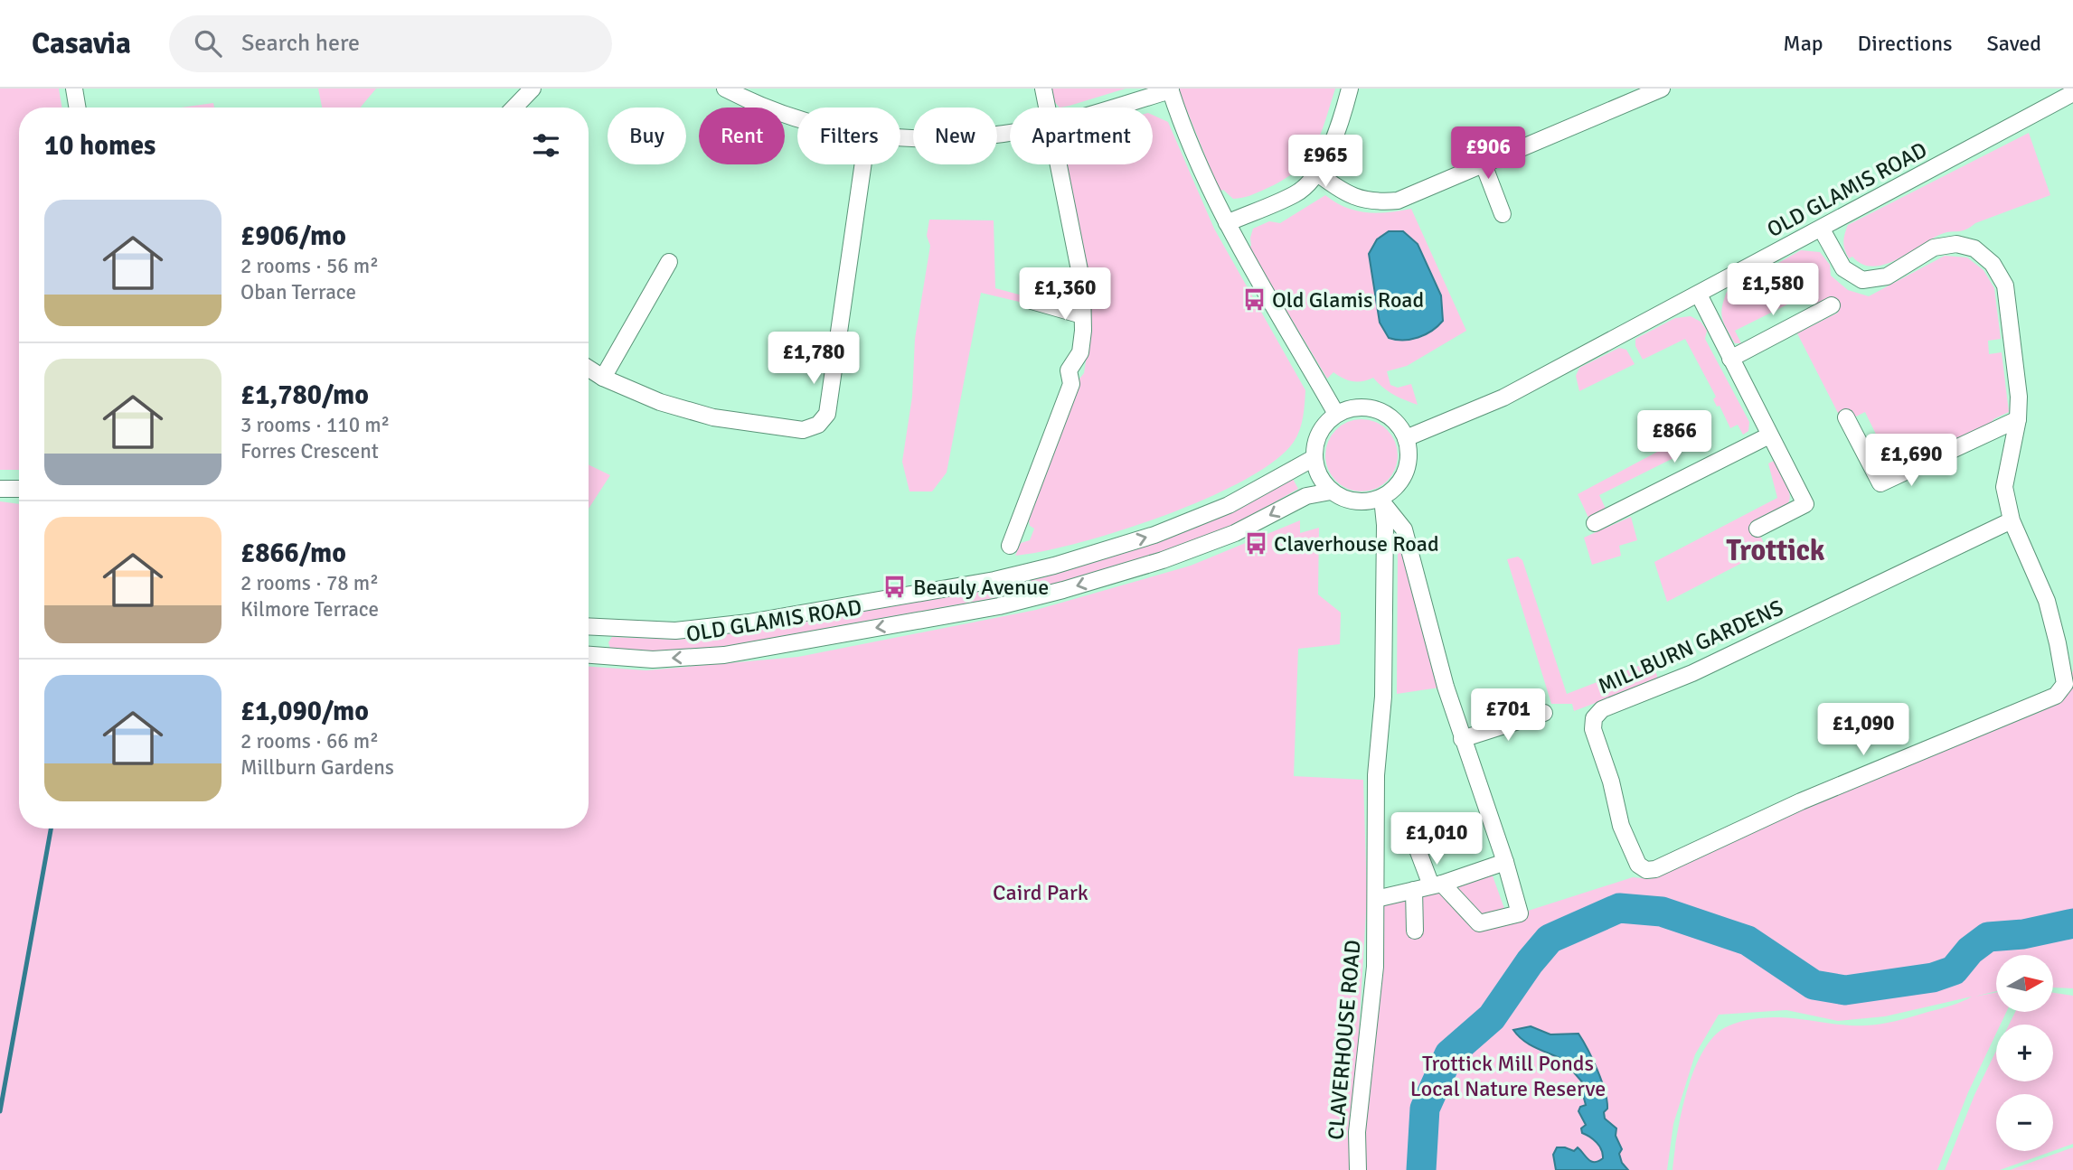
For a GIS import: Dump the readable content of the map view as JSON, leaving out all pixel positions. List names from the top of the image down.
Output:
{
  "streets": {
    "street": ["OLD GLAMIS ROAD", "MILLBURN GARDENS", "CLAVERHOUSE ROAD"]
  },
  "crossings": [
    ["OLD GLAMIS ROAD", "MILLBURN GARDENS"],
    ["OLD GLAMIS ROAD", "CLAVERHOUSE ROAD"]
  ],
  "districts": ["Trottick"],
  "parks": ["Caird Park", "Trottick Mill Ponds Local Nature Reserve"],
  "places": {
    "bus stop": ["Old Glamis Road", "Claverhouse Road", "Beauly Avenue"]
  },
  "north": "right",
  "page": {
    "header": "Casavia",
    "search": "Search here",
    "nav": ["Map", "Directions", "Saved"],
    "chip": [
      "Buy",
      "Rent",
      "Filters",
      "New",
      "Apartment"
    ],
    "heading": "10 homes",
    "price": [
      "£906",
      "£965",
      "£1,580",
      "£1,360",
      "£1,780",
      "£866",
      "£1,690",
      "£701",
      "£1,090",
      "£1,010"
    ],
    "list": [
      {
        "name": "£906/mo",
        "note": "2 rooms · 56 m² · Oban Terrace"
      },
      {
        "name": "£1,780/mo",
        "note": "3 rooms · 110 m² · Forres Crescent"
      },
      {
        "name": "£866/mo",
        "note": "2 rooms · 78 m² · Kilmore Terrace"
      },
      {
        "name": "£1,090/mo",
        "note": "2 rooms · 66 m² · Millburn Gardens"
      }
    ],
    "map_buttons": ["+", "−"]
  }
}
